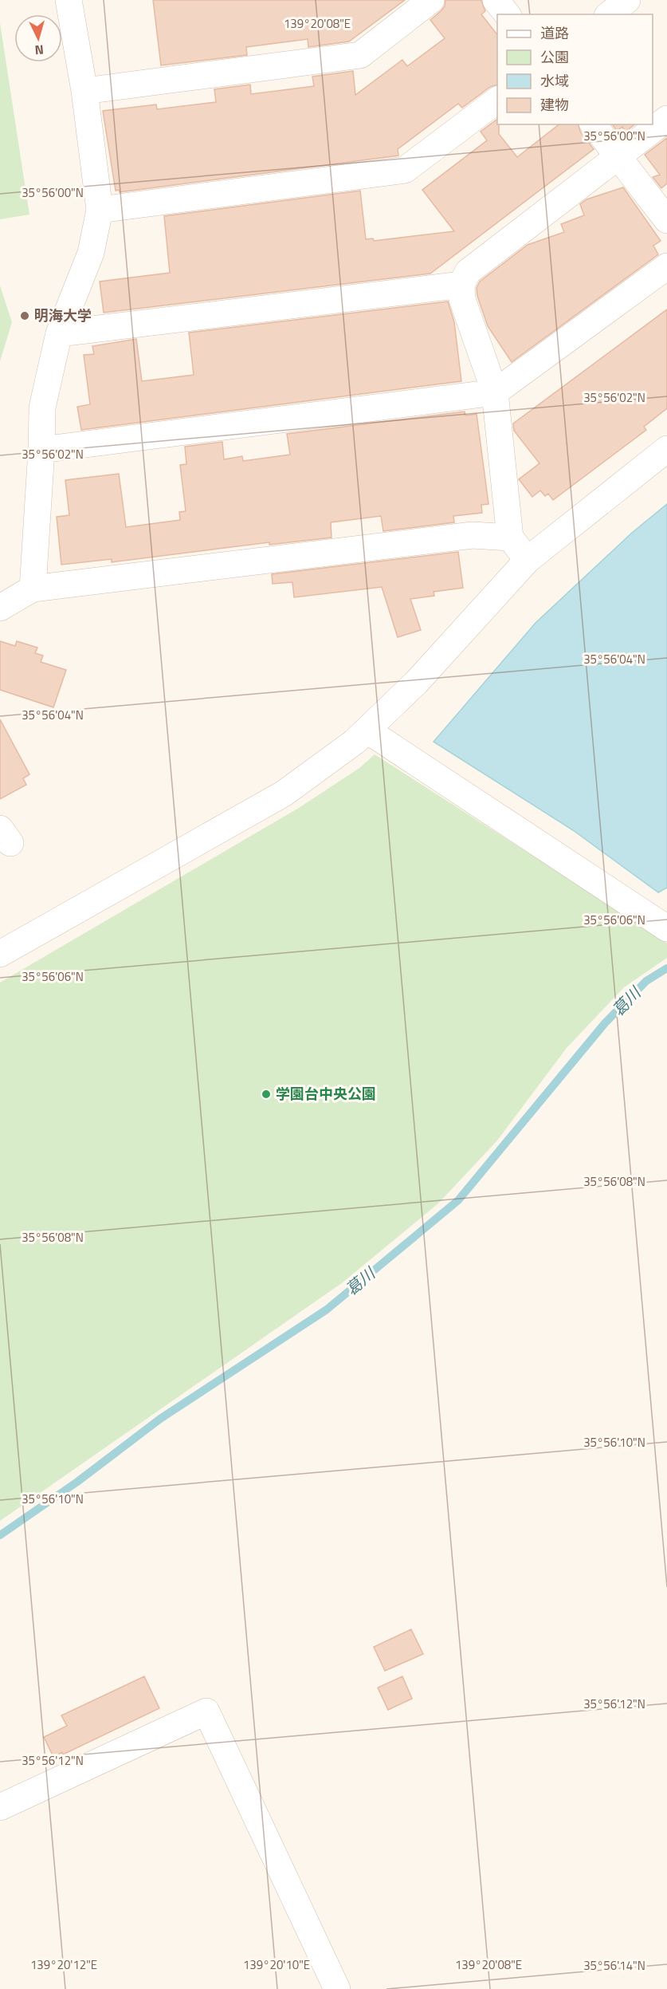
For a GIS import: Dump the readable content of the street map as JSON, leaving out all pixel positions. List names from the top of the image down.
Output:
{
  "water": ["葛川"],
  "places": ["明海大学", "学園台中央公園"],
  "legend": [
    "道路",
    "公園",
    "水域",
    "建物"
  ],
  "north": "bottom",
  "coordinates": [
    "139°20'08\"E",
    "35°56'00\"N",
    "35°56'02\"N",
    "35°56'04\"N",
    "35°56'06\"N",
    "35°56'08\"N",
    "35°56'10\"N",
    "35°56'12\"N",
    "139°20'12\"E",
    "139°20'10\"E",
    "35°56'14\"N"
  ]
}
